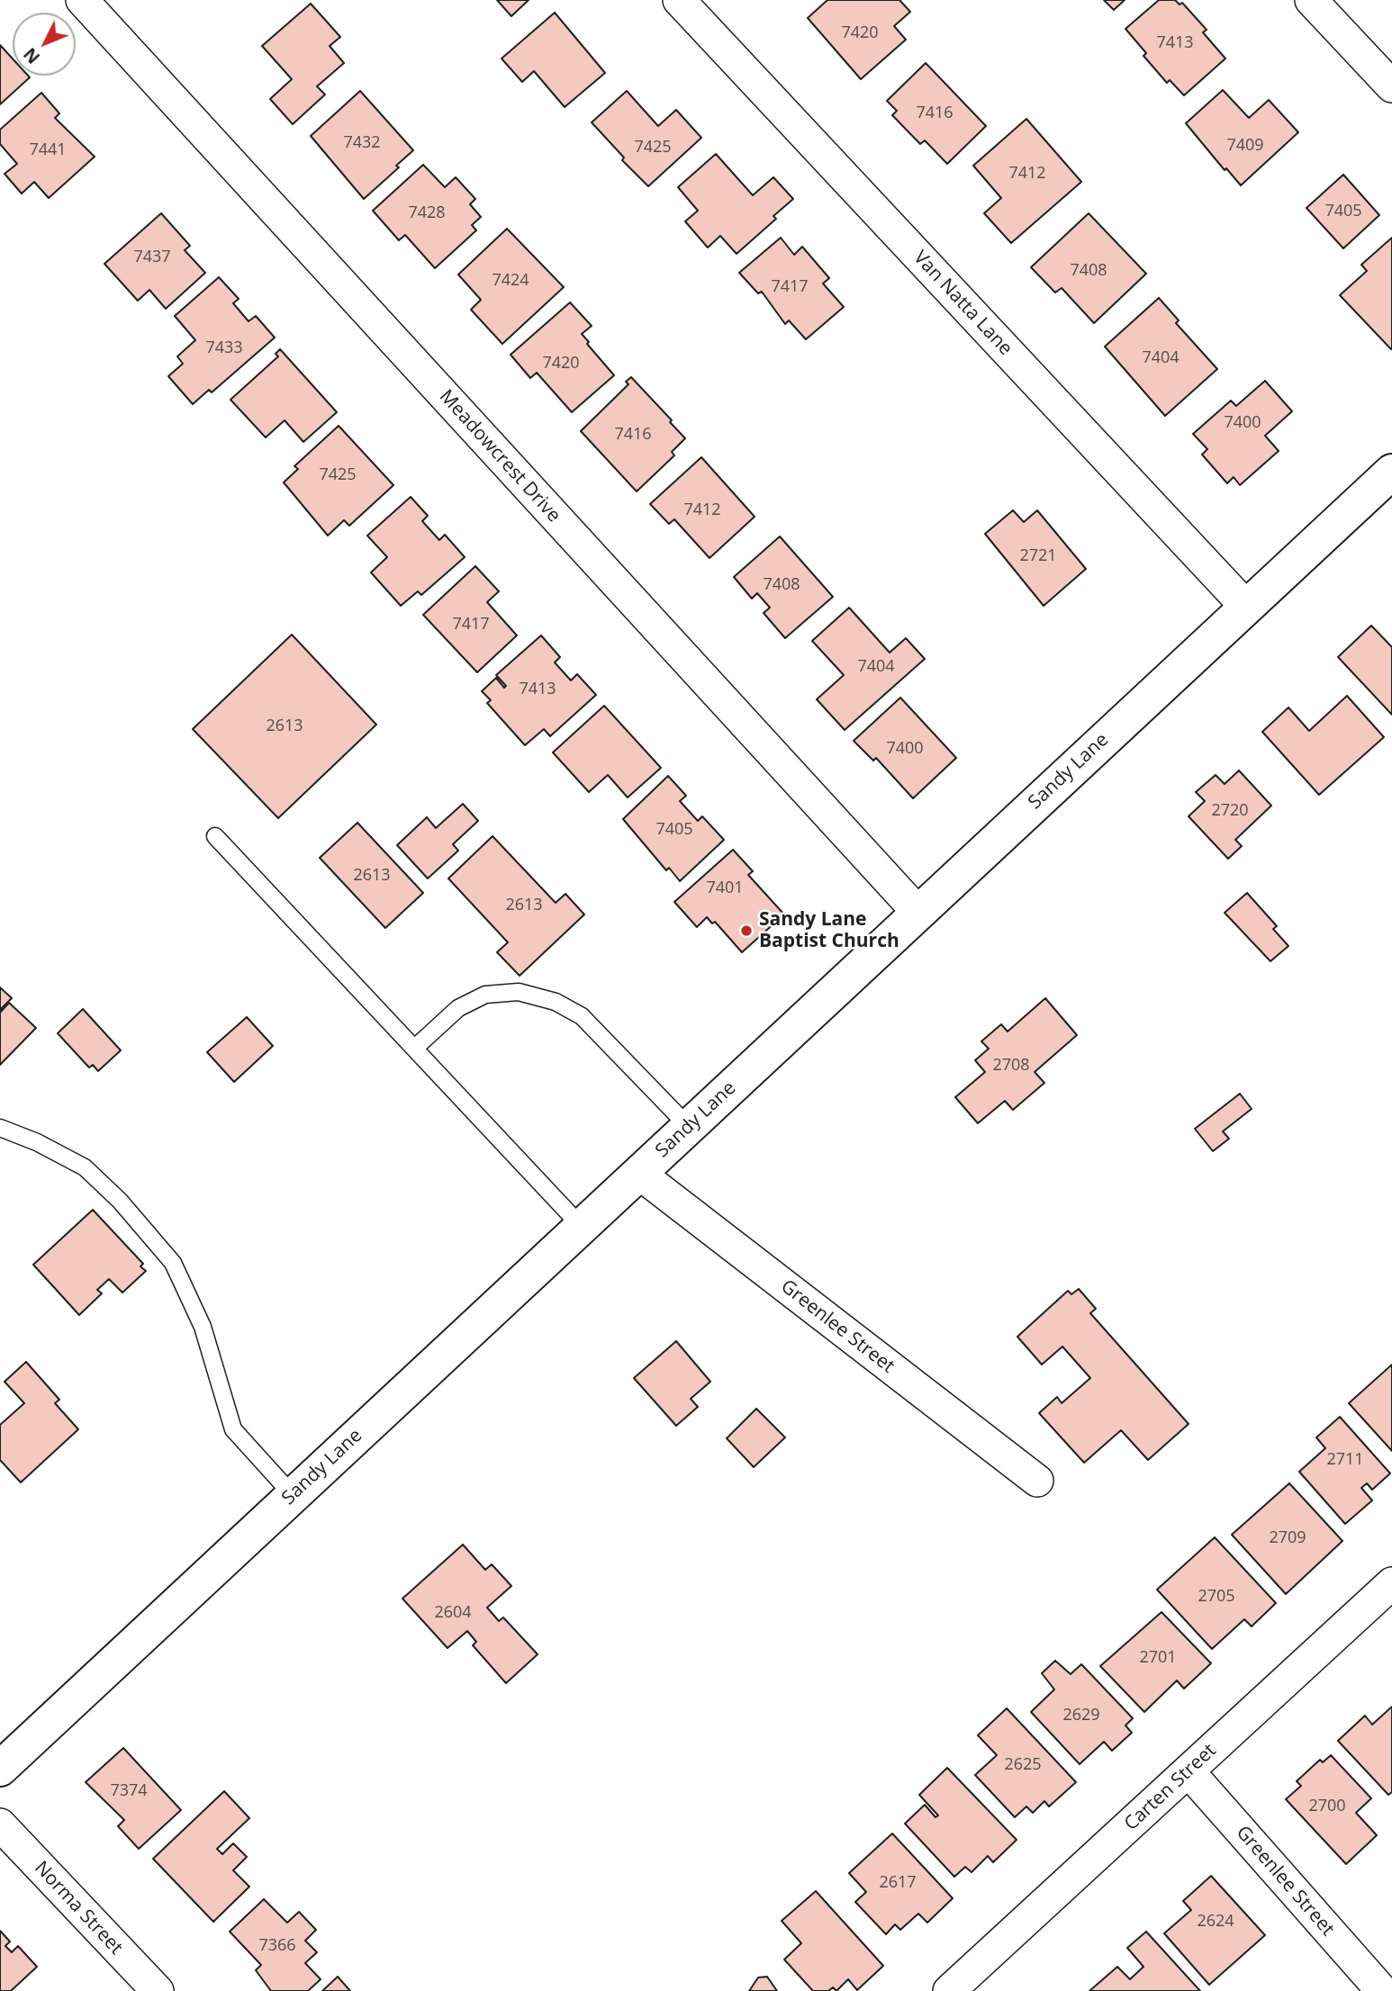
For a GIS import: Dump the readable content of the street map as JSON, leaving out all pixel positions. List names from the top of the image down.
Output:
{
  "streets": {
    "street": [
      "Van Natta Lane",
      "Meadowcrest Drive",
      "Sandy Lane",
      "Greenlee Street",
      "Carten Street",
      "Norma Street"
    ]
  },
  "crossings": [
    ["Van Natta Lane", "Sandy Lane"],
    ["Meadowcrest Drive", "Sandy Lane"],
    ["Sandy Lane", "Greenlee Street"],
    ["Greenlee Street", "Carten Street"]
  ],
  "places": ["Sandy Lane Baptist Church"],
  "house_numbers": [
    "7420",
    "7413",
    "7416",
    "7432",
    "7409",
    "7425",
    "7441",
    "7412",
    "7405",
    "7428",
    "7437",
    "7408",
    "7424",
    "7417",
    "7433",
    "7404",
    "7420",
    "7400",
    "7416",
    "7425",
    "7412",
    "2721",
    "7408",
    "7417",
    "7404",
    "7413",
    "2613",
    "7400",
    "2720",
    "7405",
    "2613",
    "7401",
    "2613",
    "2708",
    "2711",
    "2709",
    "2705",
    "2604",
    "2701",
    "2629",
    "2625",
    "7374",
    "2700",
    "2617",
    "2624",
    "7366"
  ],
  "north": "bottom left"
}
